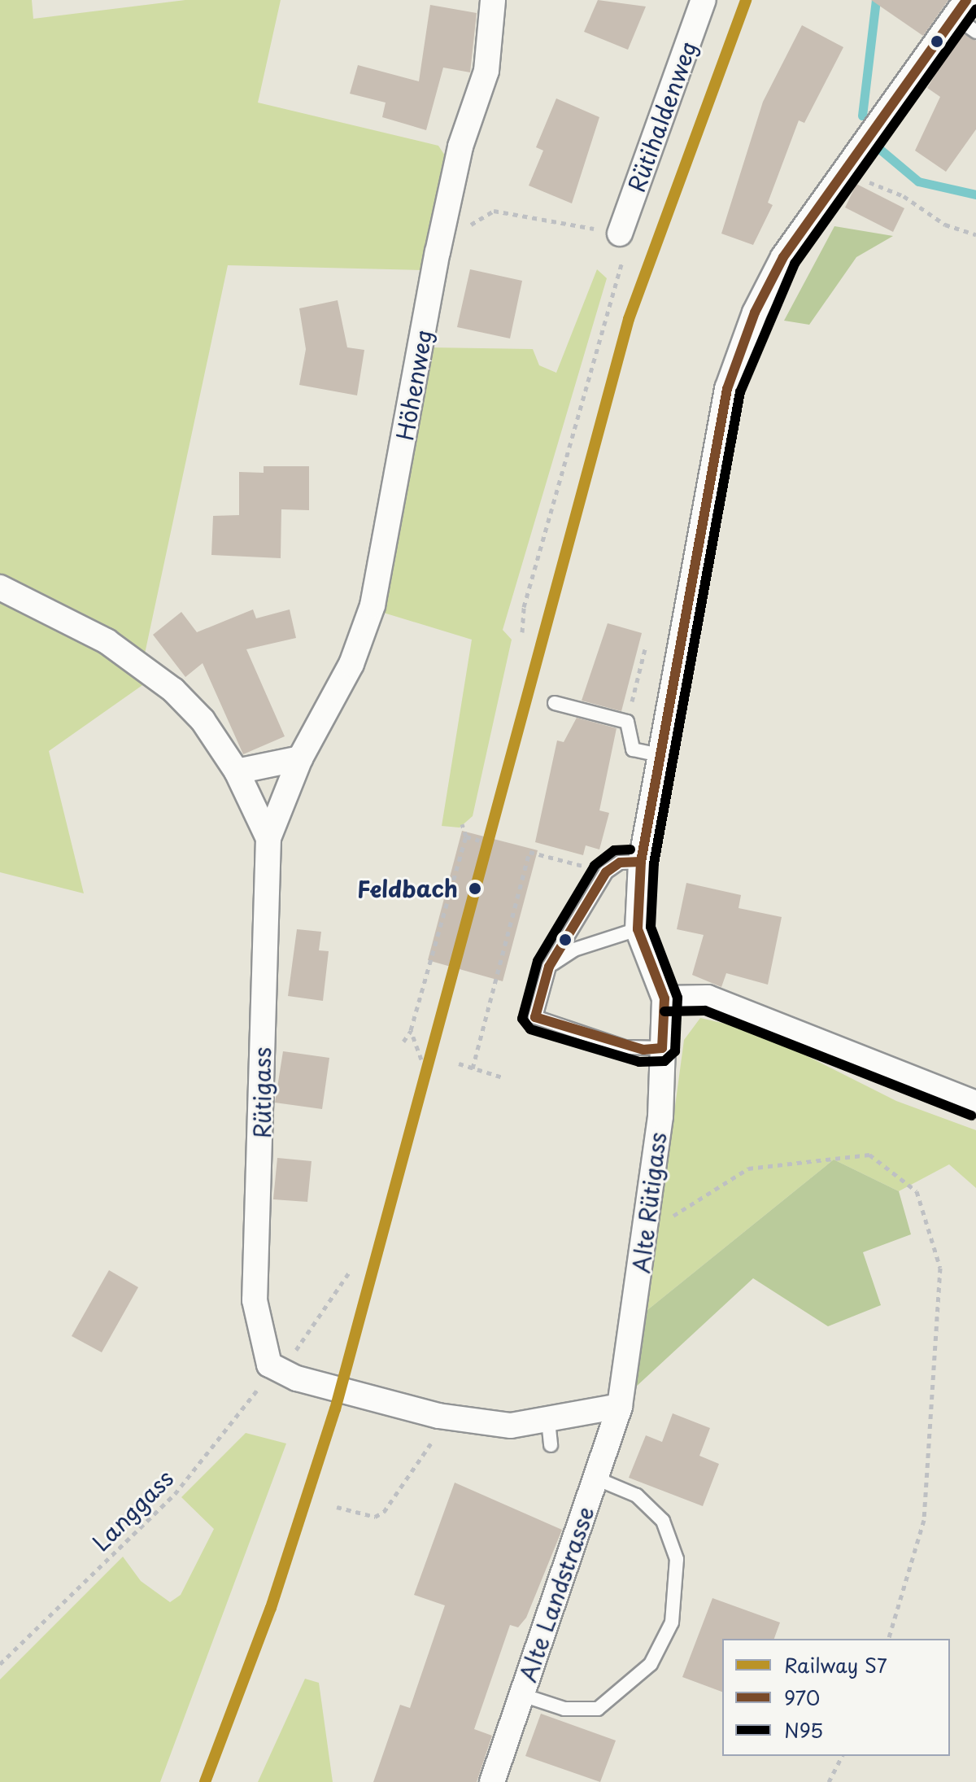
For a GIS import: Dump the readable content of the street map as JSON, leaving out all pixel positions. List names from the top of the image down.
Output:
{
  "streets": {
    "street": [
      "Rütihaldenweg",
      "Höhenweg",
      "Rütigass",
      "Alte Rütigass",
      "Alte Landstrasse"
    ],
    "path": ["Langgass"]
  },
  "crossings": [
    ["Höhenweg", "Rütigass"],
    ["Rütigass", "Langgass"],
    ["Alte Rütigass", "Alte Landstrasse"]
  ],
  "places": ["Feldbach"],
  "lines": ["rail line S7", "transit line 970", "transit line N95"],
  "legend": ["Railway S7", "970", "N95"]
}
